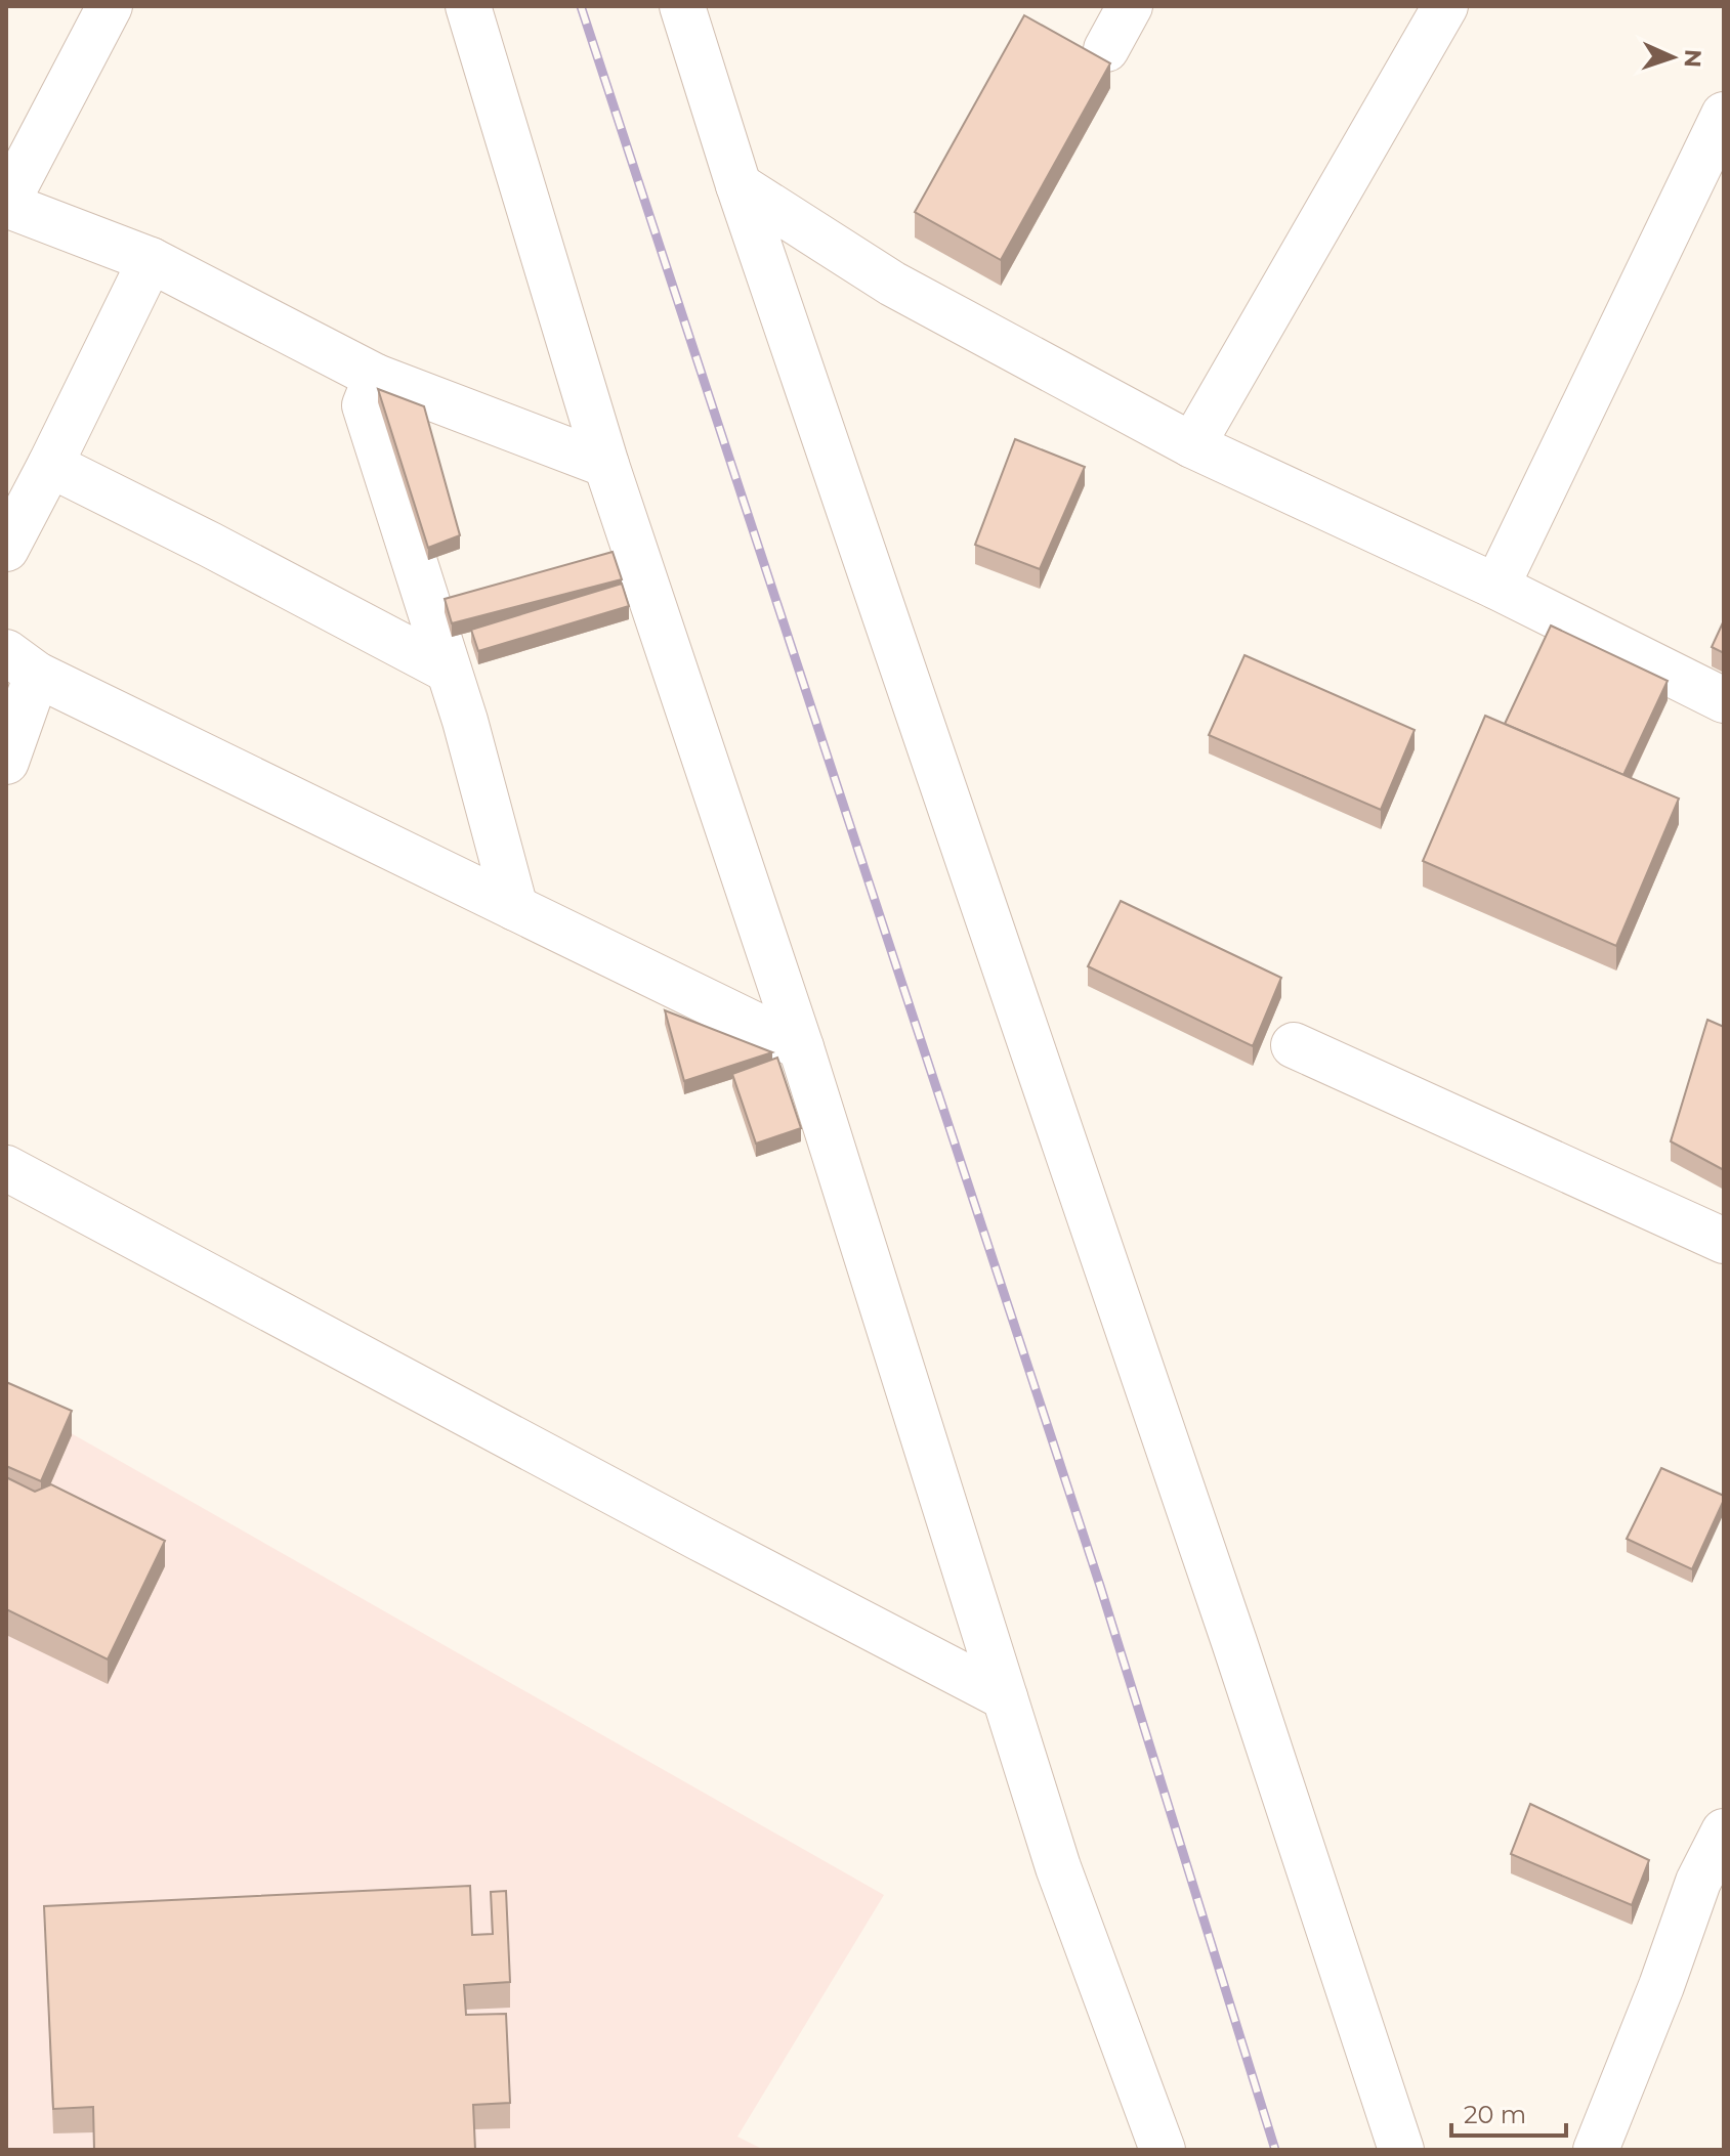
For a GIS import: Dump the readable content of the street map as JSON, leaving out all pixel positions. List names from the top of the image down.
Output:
{
  "scale_bar": "20 m",
  "north": "right"
}
